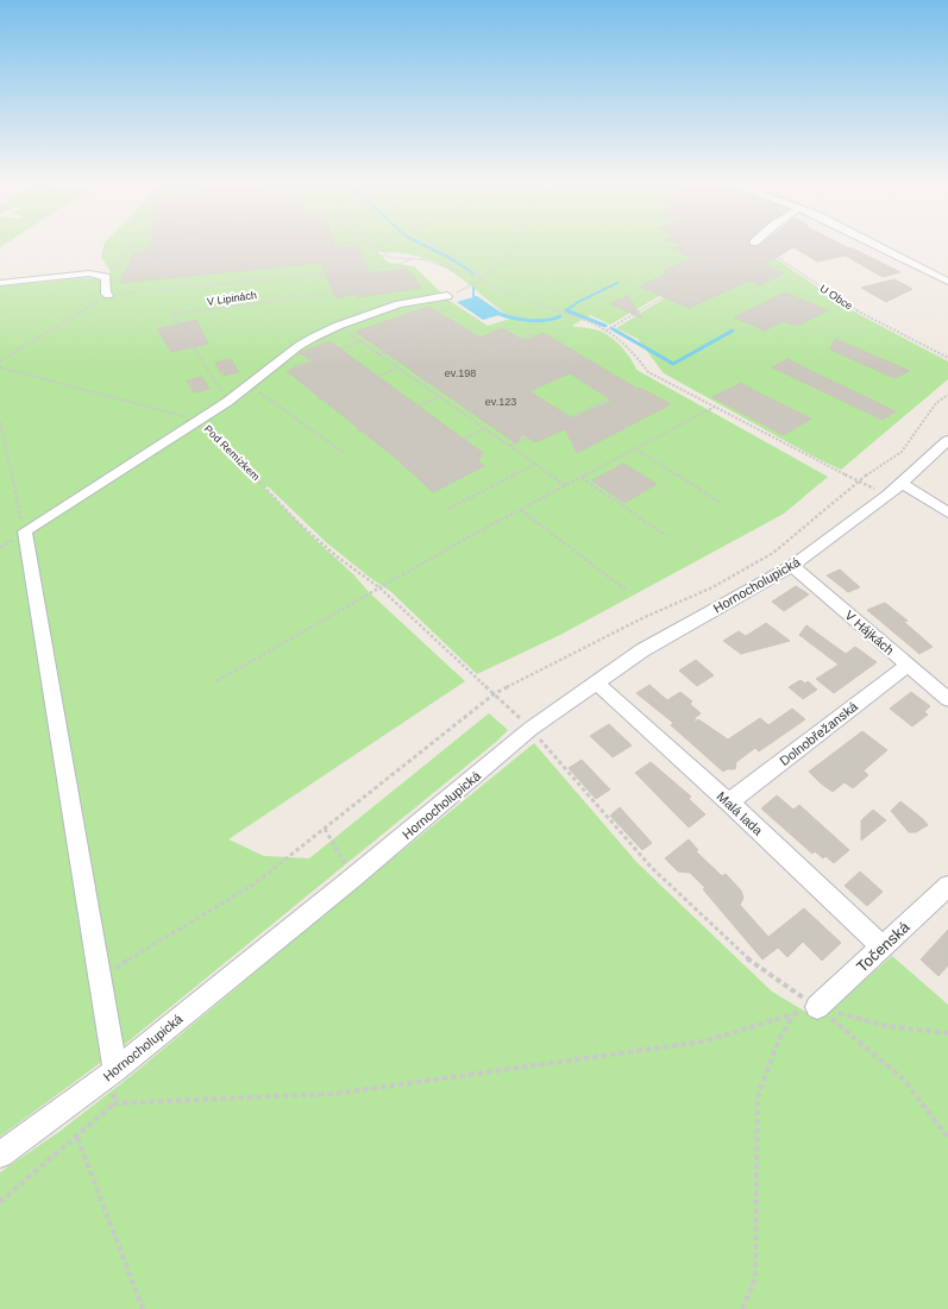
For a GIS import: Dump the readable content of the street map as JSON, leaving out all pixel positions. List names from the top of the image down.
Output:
{
  "streets": {
    "street": [
      "Pod Remízkem",
      "Hornocholupická",
      "V Hájkách",
      "Dolnobřežanská",
      "Malá lada",
      "Točenská"
    ],
    "path": ["U Obce", "V Lipinách"]
  },
  "crossings": [
    ["V Lipinách", "Pod Remízkem"],
    ["Pod Remízkem", "Hornocholupická"],
    ["Pod Remízkem", "Točenská"],
    ["Hornocholupická", "V Hájkách"],
    ["Hornocholupická", "Malá lada"],
    ["V Hájkách", "Dolnobřežanská"],
    ["Dolnobřežanská", "Malá lada"],
    ["Malá lada", "Točenská"]
  ],
  "house_numbers": ["ev.198", "ev.123"]
}
